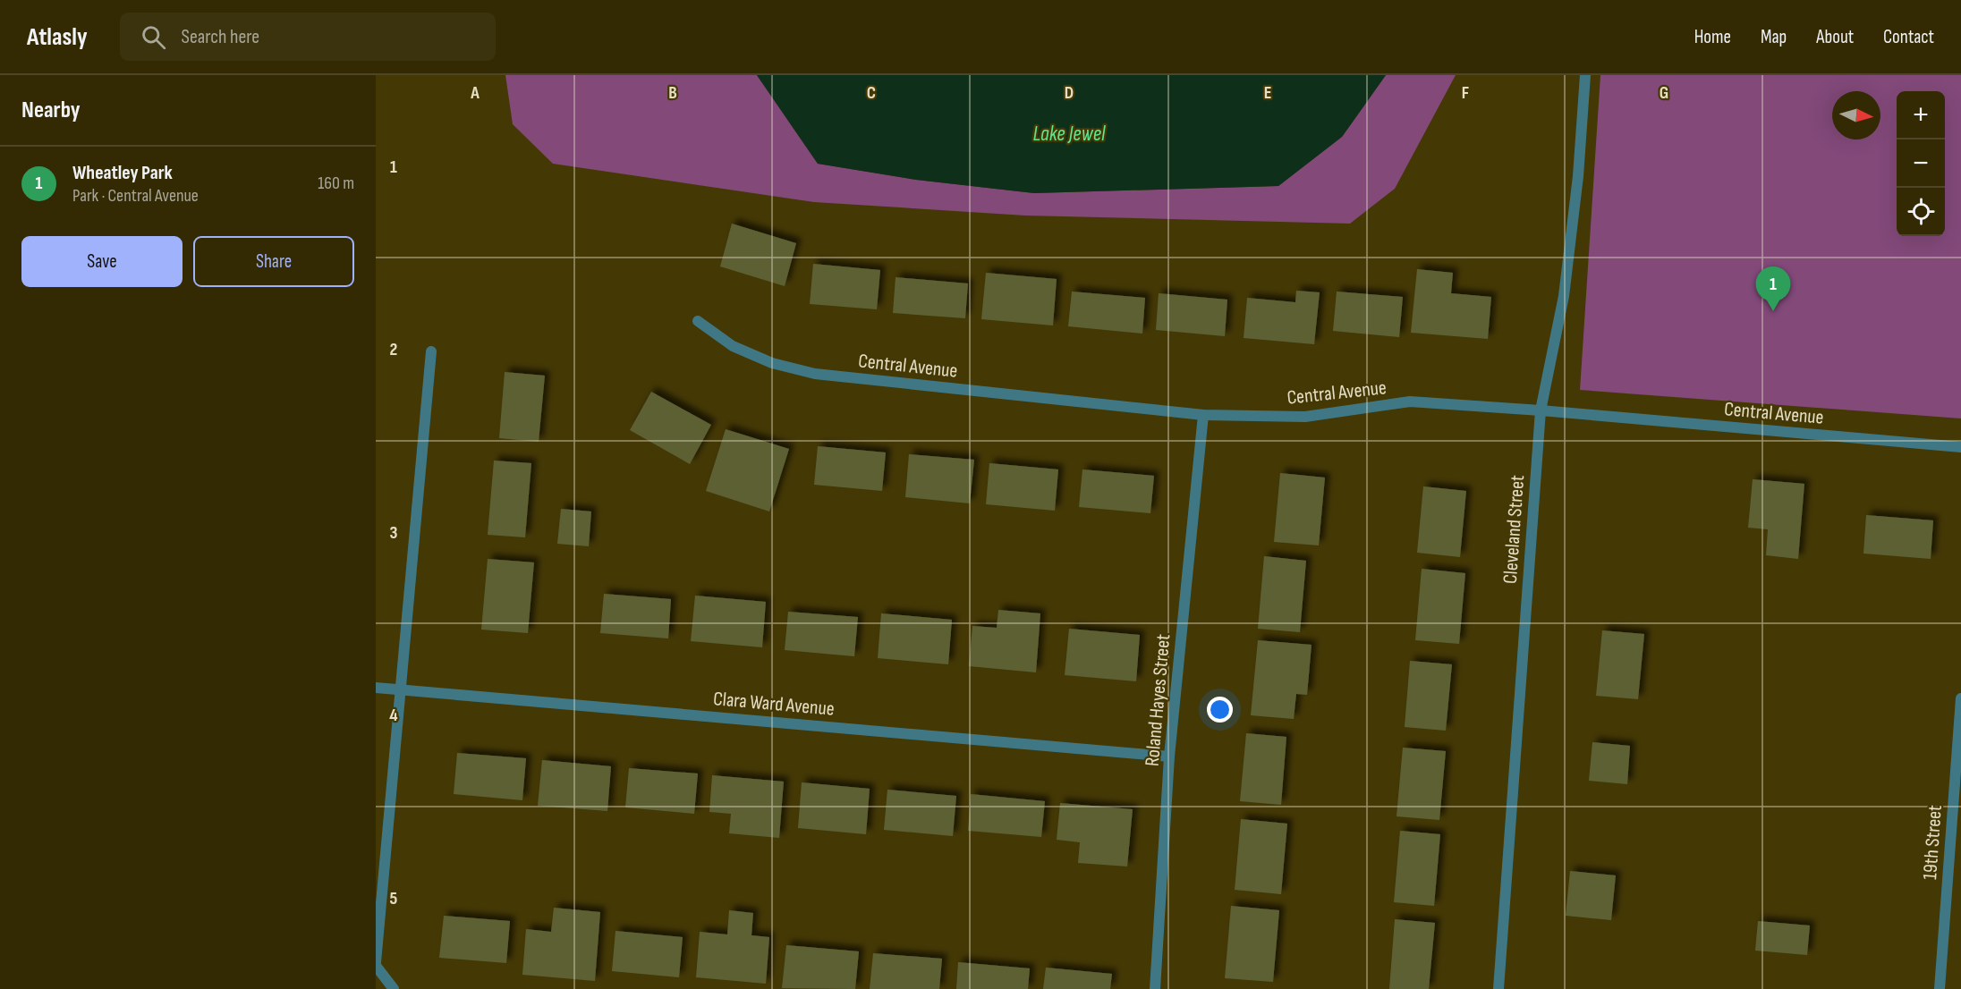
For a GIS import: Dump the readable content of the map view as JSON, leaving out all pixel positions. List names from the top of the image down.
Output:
{
  "streets": {
    "street": [
      "Central Avenue",
      "Cleveland Street",
      "Roland Hayes Street",
      "Clara Ward Avenue",
      "19th Street"
    ]
  },
  "crossings": [
    ["Central Avenue", "Cleveland Street"],
    ["Central Avenue", "Roland Hayes Street"],
    ["Roland Hayes Street", "Clara Ward Avenue"]
  ],
  "water": ["Lake Jewel"],
  "north": "right",
  "page": {
    "header": "Atlasly",
    "search": "Search here",
    "nav": [
      "Home",
      "Map",
      "About",
      "Contact"
    ],
    "heading": "Nearby",
    "map_buttons": ["+", "−"],
    "list": [
      {
        "mark": "1",
        "name": "Wheatley Park",
        "note": "Park · Central Avenue",
        "value": "160 m"
      }
    ],
    "buttons": ["Save", "Share"],
    "pins": "1"
  },
  "grid": {
    "columns": [
      "A",
      "B",
      "C",
      "D",
      "E",
      "F",
      "G"
    ],
    "rows": [
      "1",
      "2",
      "3",
      "4",
      "5"
    ]
  }
}
